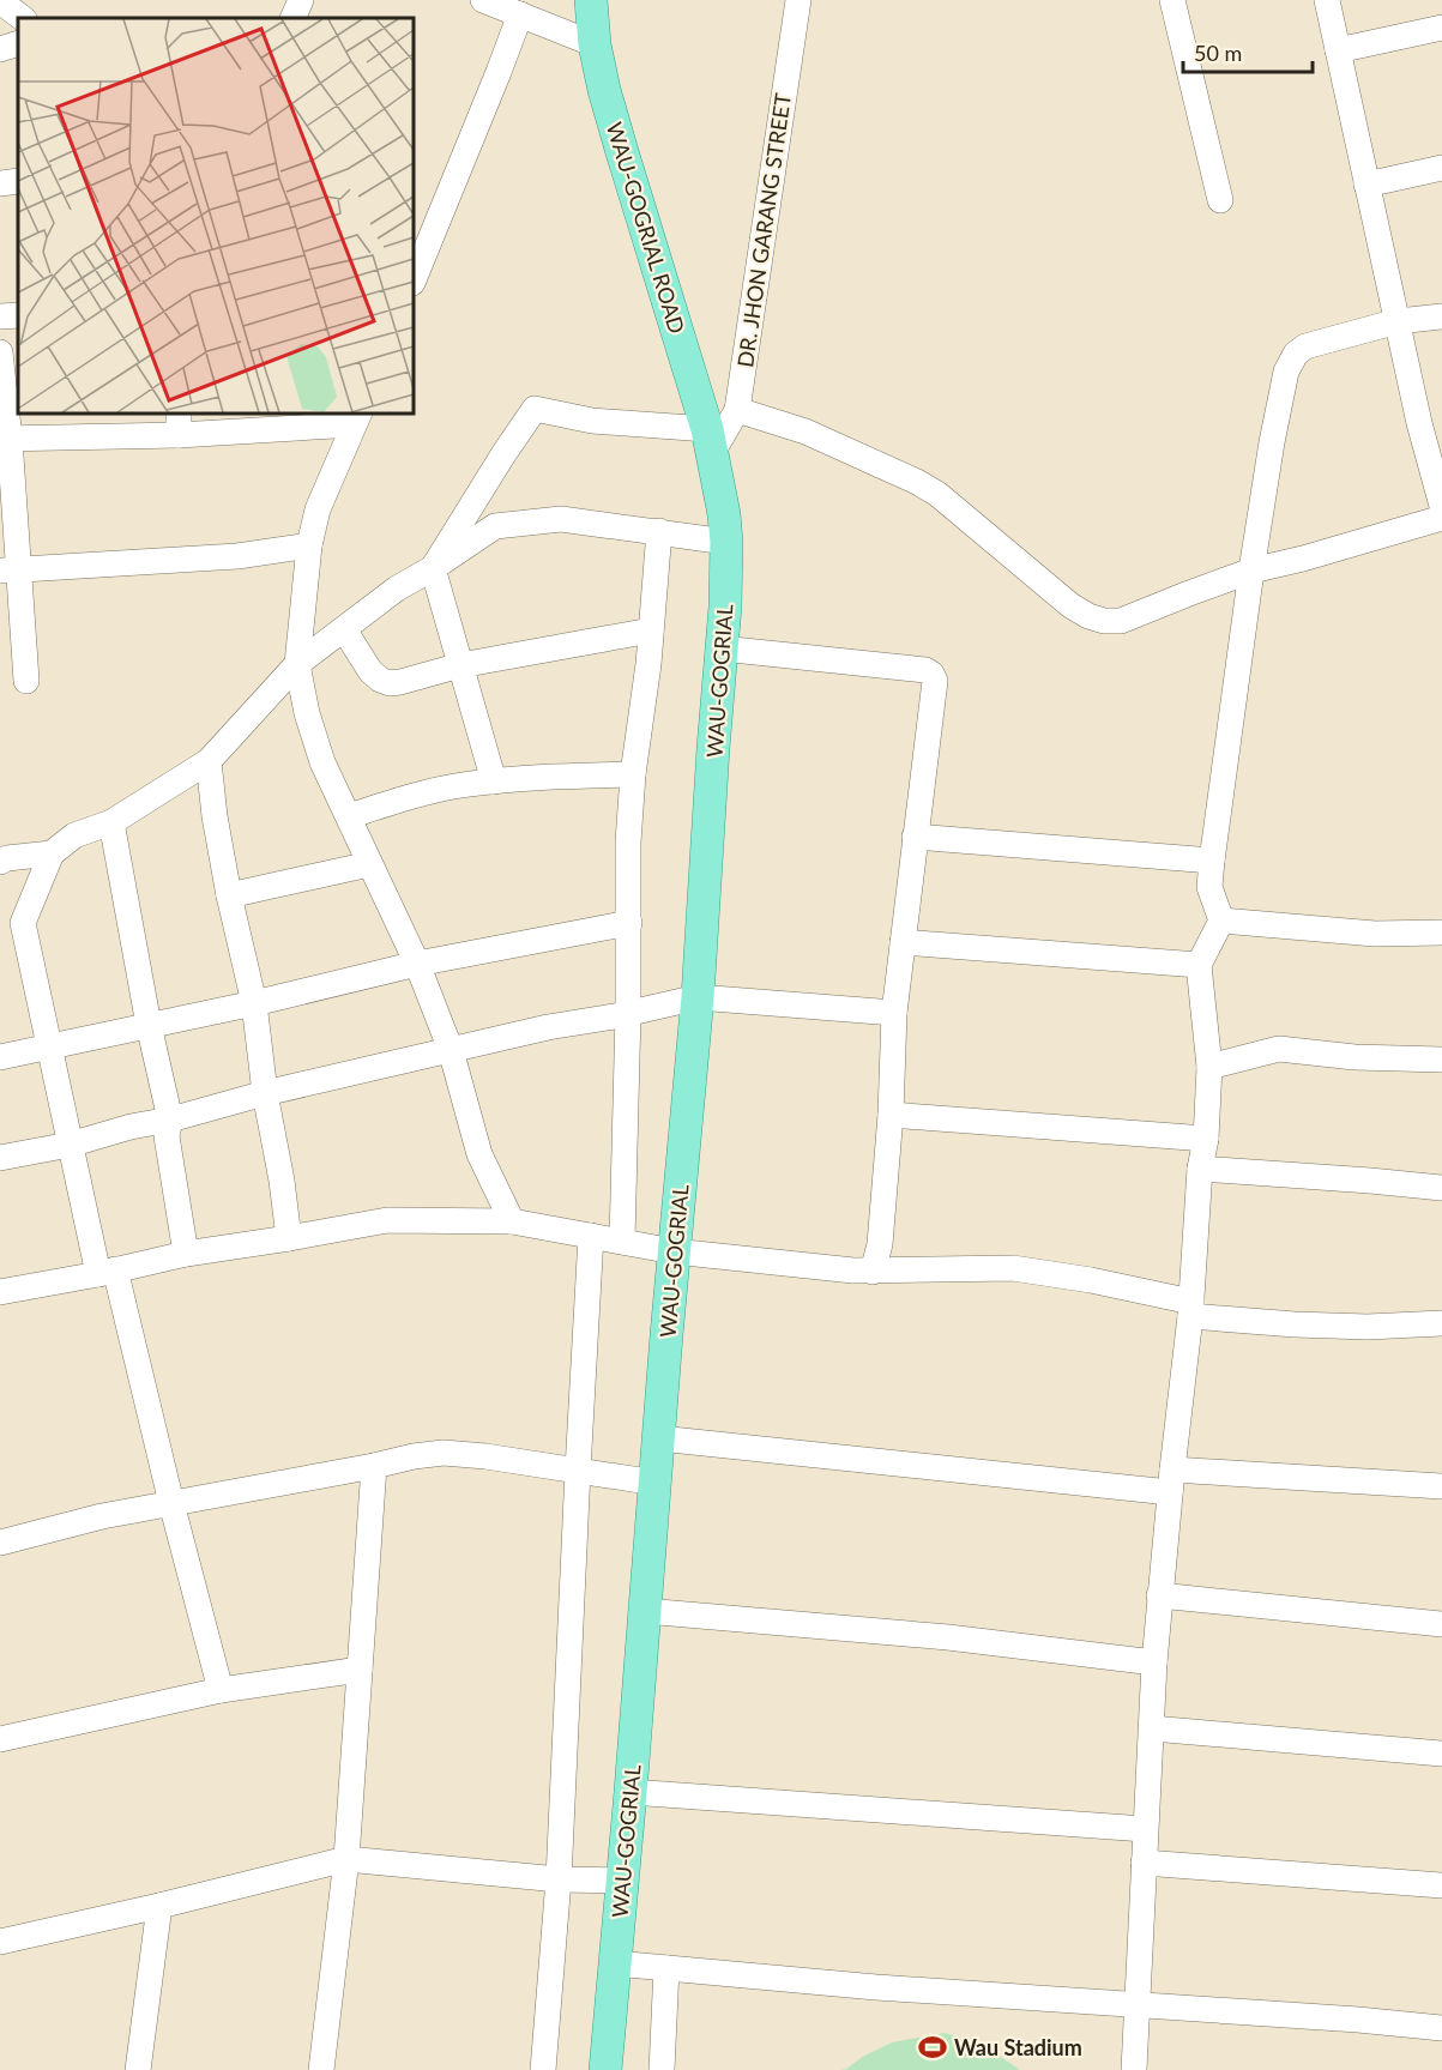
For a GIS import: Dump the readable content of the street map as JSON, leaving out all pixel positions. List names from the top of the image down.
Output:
{
  "streets": {
    "main road": ["WAU-GOGRIAL ROAD", "WAU-GOGRIAL"],
    "street": ["DR. JHON GARANG STREET"]
  },
  "crossings": [
    ["WAU-GOGRIAL ROAD", "DR. JHON GARANG STREET"],
    ["WAU-GOGRIAL ROAD", "WAU-GOGRIAL"],
    ["DR. JHON GARANG STREET", "WAU-GOGRIAL"]
  ],
  "places": {
    "sports": ["Wau Stadium"]
  },
  "scale_bar": "50 m"
}
